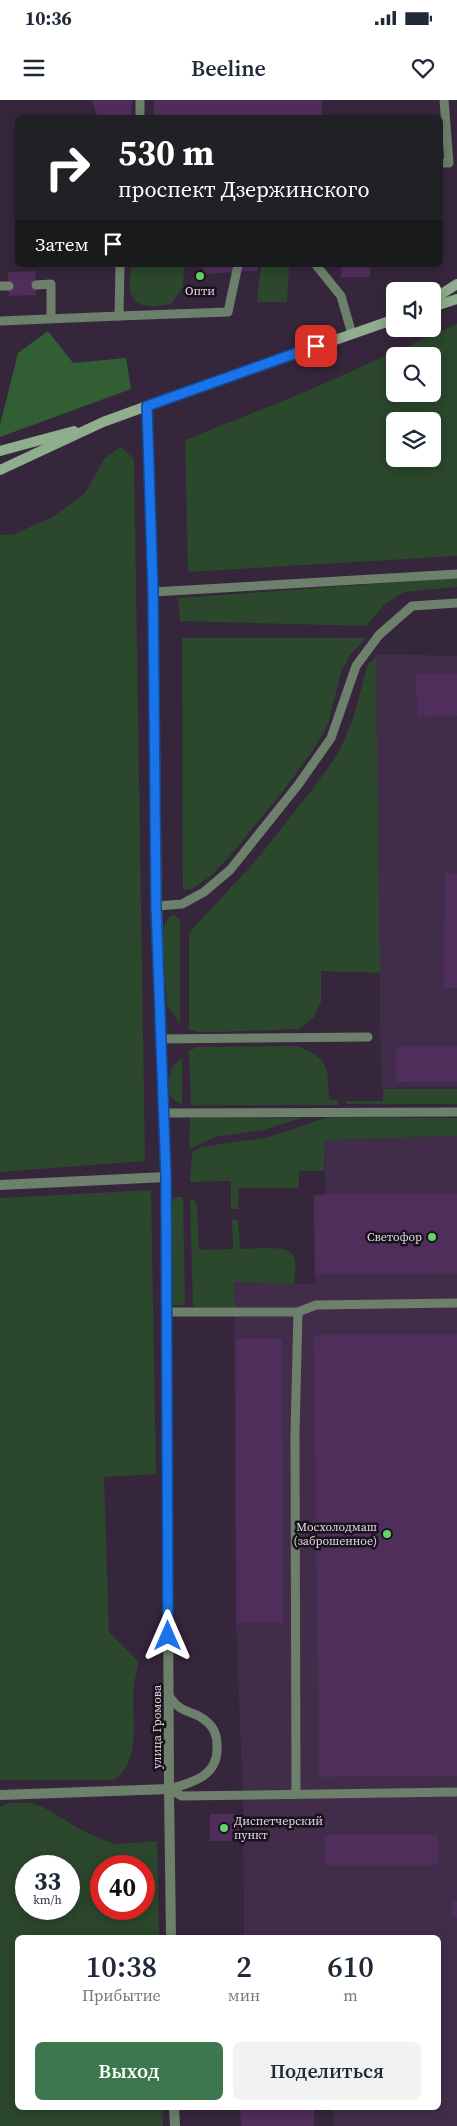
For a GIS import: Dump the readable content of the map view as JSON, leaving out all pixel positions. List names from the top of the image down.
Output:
{
  "streets": {
    "street": ["улица Громова"]
  },
  "places": [
    "Опти",
    "Светофор",
    "Мосхолодмаш (заброшенное)",
    "Диспетчерский пункт"
  ],
  "page": {
    "status": "10:36",
    "header": "Beeline",
    "turn": ["530 m", "проспект Дзержинского"],
    "then": "Затем",
    "speed": "33 km/h",
    "limit": "40",
    "eta": [
      "10:38",
      "Прибытие",
      "2",
      "мин",
      "610",
      "m"
    ],
    "buttons": ["Выход", "Поделиться"]
  }
}
